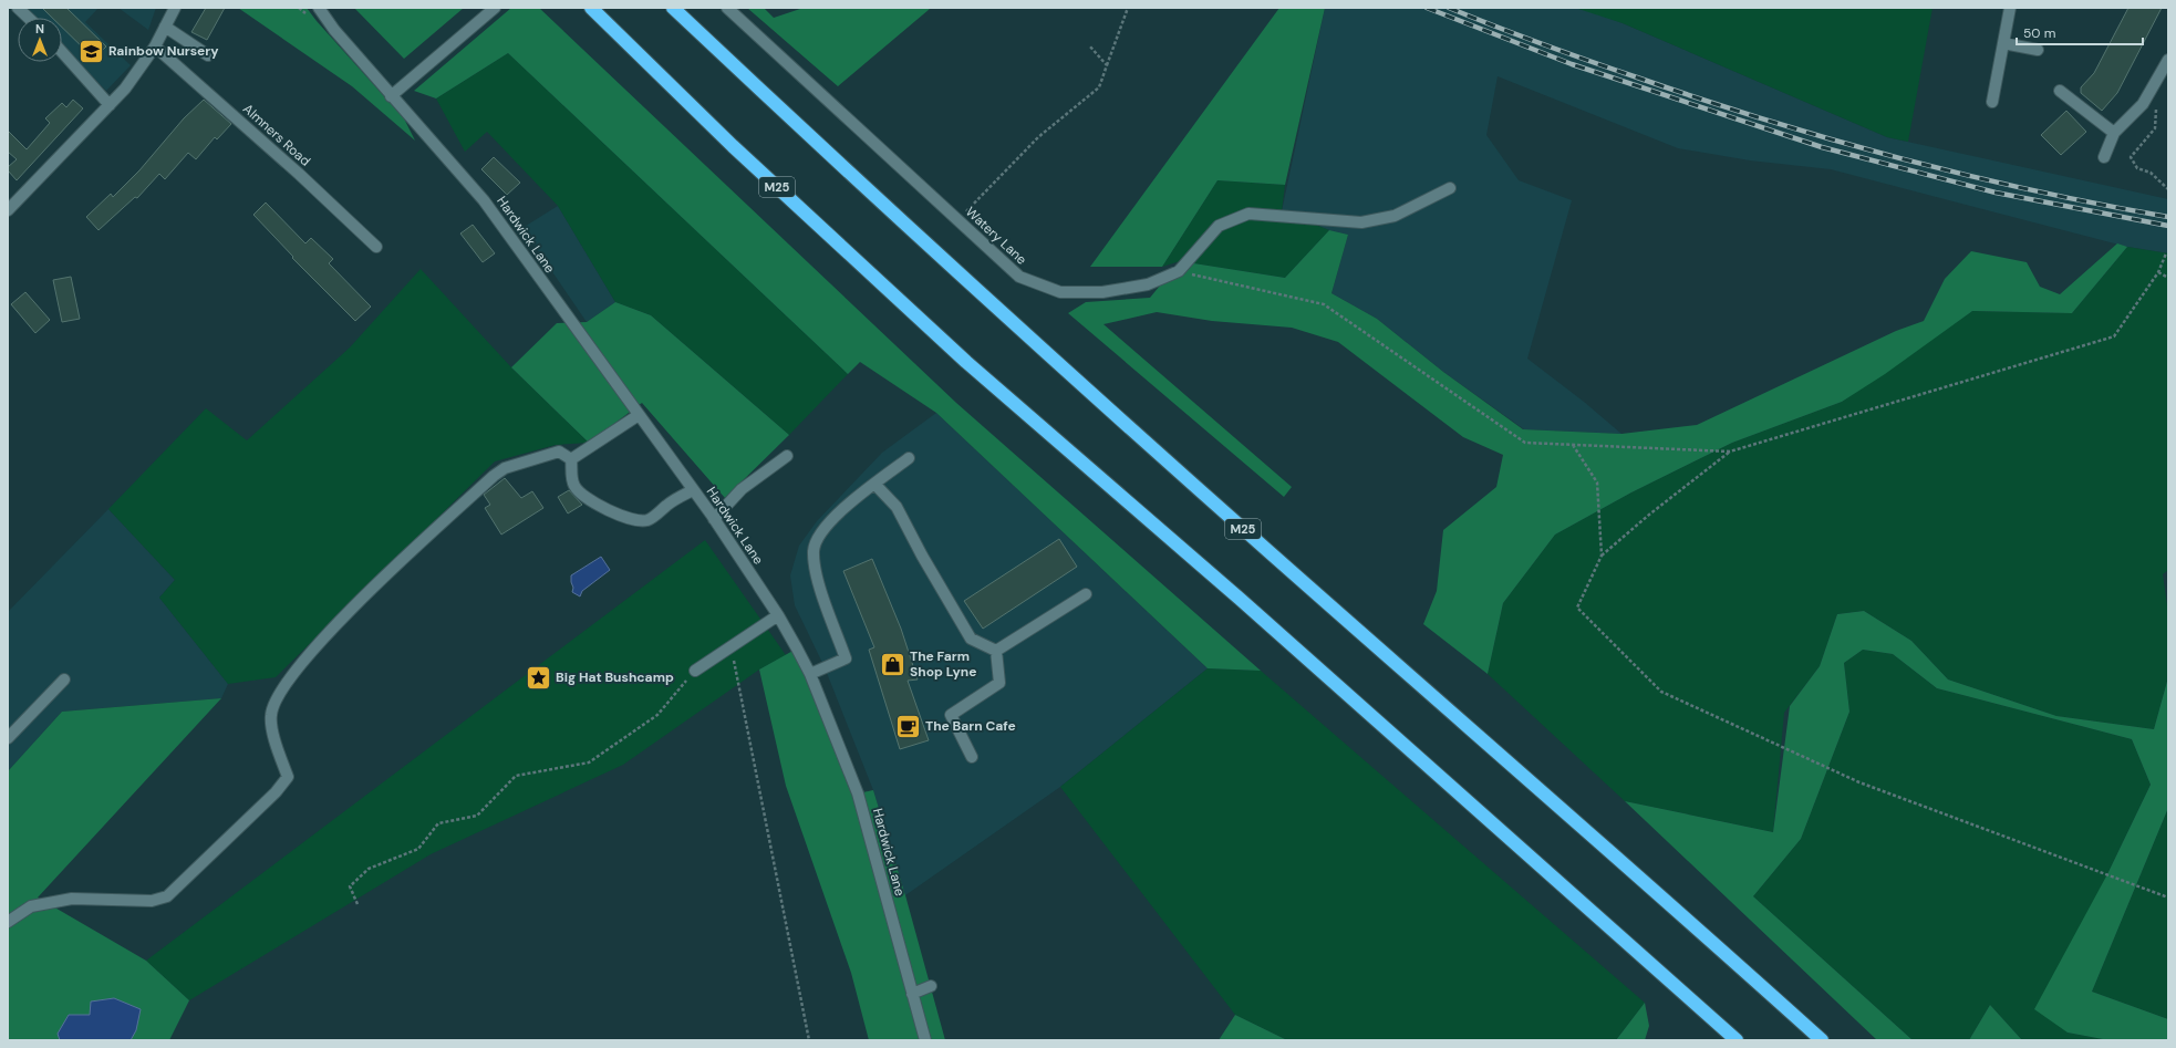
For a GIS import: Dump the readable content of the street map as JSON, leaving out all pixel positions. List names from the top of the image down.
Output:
{
  "streets": {
    "highway": ["M25"],
    "street": ["Almners Road", "Hardwick Lane", "Watery Lane"]
  },
  "places": {
    "school or university": ["Rainbow Nursery"],
    "shop": ["The Farm Shop Lyne"],
    "place": ["Big Hat Bushcamp"],
    "cafe": ["The Barn Cafe"]
  },
  "scale_bar": "50 m",
  "north": "top"
}
